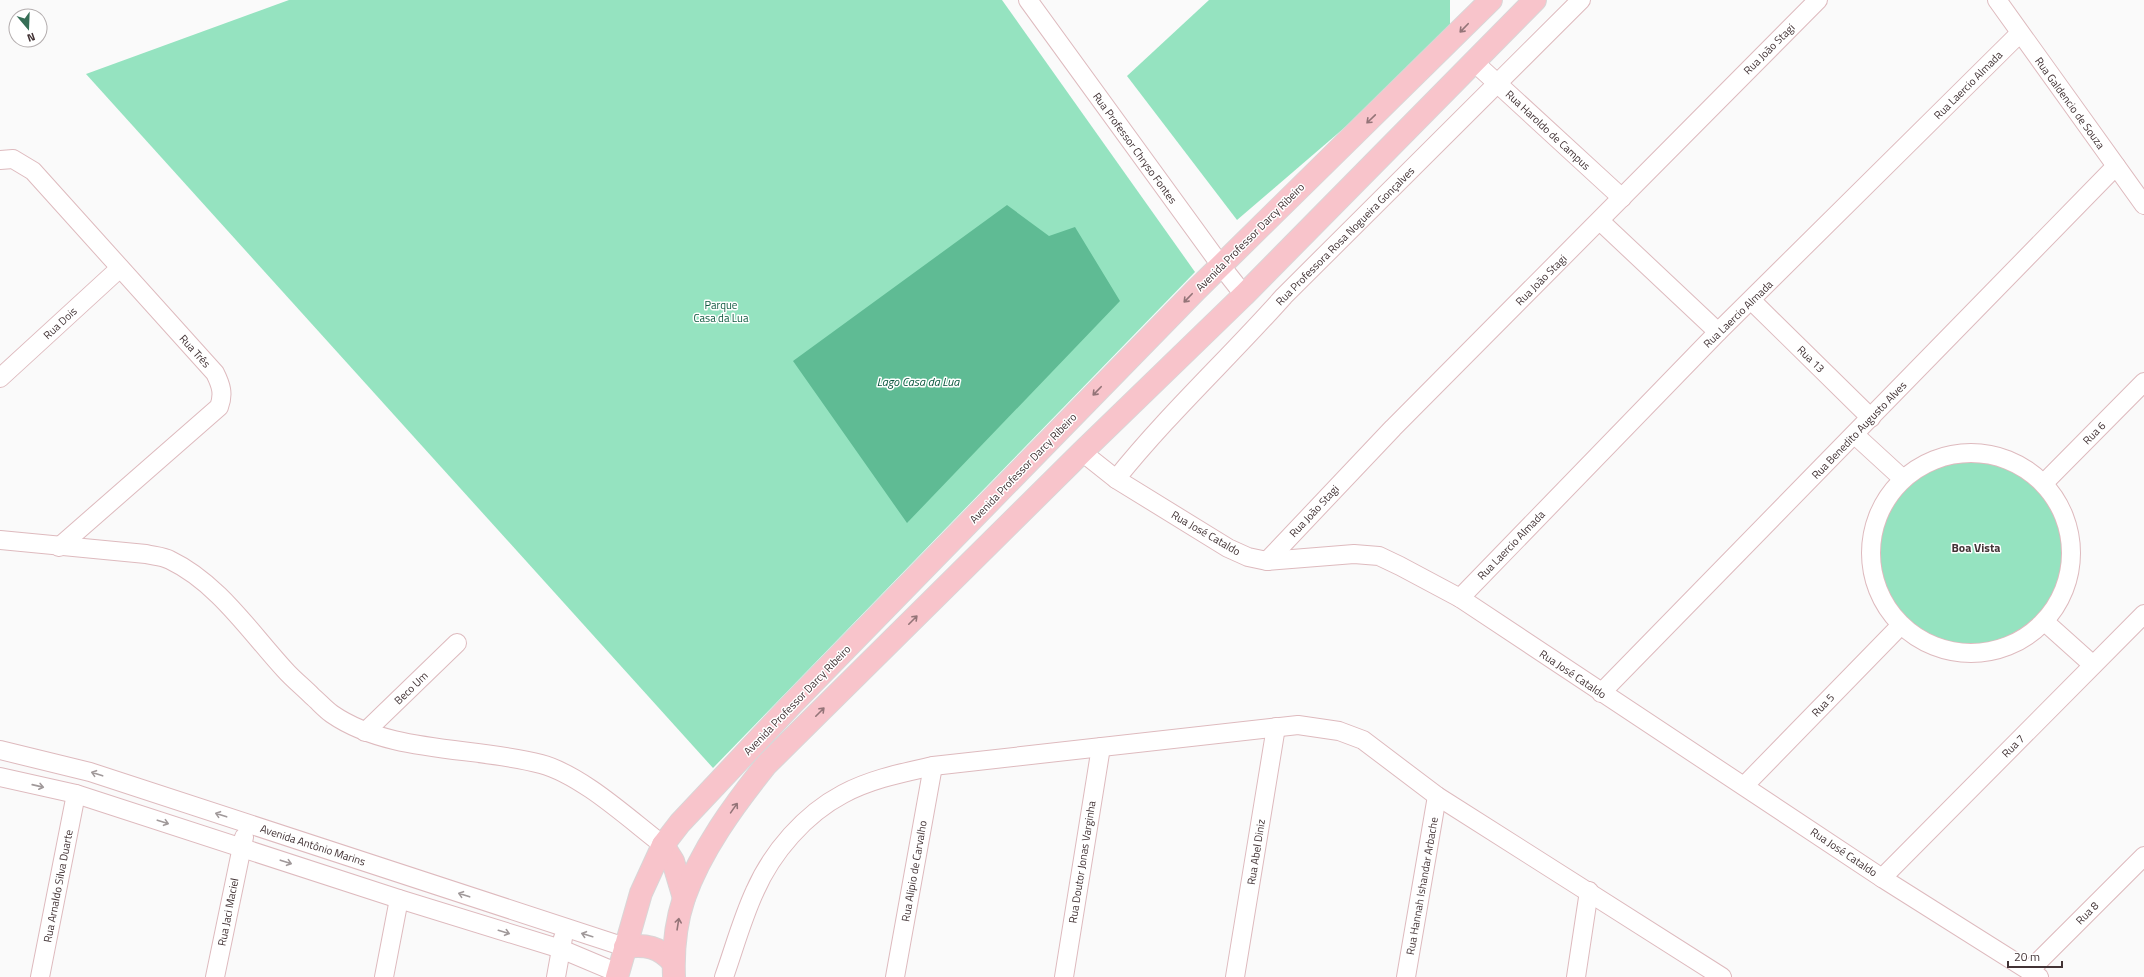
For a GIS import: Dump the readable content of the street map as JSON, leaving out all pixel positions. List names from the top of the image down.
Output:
{
  "streets": {
    "main road": ["Avenida Professor Darcy Ribeiro"],
    "street": [
      "Rua João Stagi",
      "Rua Laercio Almada",
      "Rua Galdencio de Souza",
      "Rua Haroldo de Campus",
      "Rua Professor Chryso Fontes",
      "Rua Professora Rosa Nogueira Gonçalves",
      "Rua Dois",
      "Rua Três",
      "Rua 13",
      "Rua Benedito Augusto Alves",
      "Rua 6",
      "Rua José Cataldo",
      "Beco Um",
      "Rua 5",
      "Rua 7",
      "Avenida Antônio Marins",
      "Rua Abel Diniz",
      "Rua Doutor Jonas Varginha",
      "Rua Alipio de Carvalho",
      "Rua Arnaldo Silva Duarte",
      "Rua Hannah Ishandar Arbache",
      "Rua Jaci Maciel",
      "Rua 8"
    ]
  },
  "crossings": [
    ["Rua João Stagi", "Rua Haroldo de Campus"],
    ["Rua João Stagi", "Rua José Cataldo"],
    ["Rua Laercio Almada", "Rua Galdencio de Souza"],
    ["Rua Laercio Almada", "Rua 13"],
    ["Rua Laercio Almada", "Rua José Cataldo"],
    ["Rua Galdencio de Souza", "Rua Benedito Augusto Alves"],
    ["Rua Haroldo de Campus", "Rua Professora Rosa Nogueira Gonçalves"],
    ["Rua Haroldo de Campus", "Avenida Professor Darcy Ribeiro"],
    ["Rua Professor Chryso Fontes", "Avenida Professor Darcy Ribeiro"],
    ["Rua Professora Rosa Nogueira Gonçalves", "Rua José Cataldo"],
    ["Avenida Professor Darcy Ribeiro", "Rua José Cataldo"],
    ["Avenida Professor Darcy Ribeiro", "Avenida Antônio Marins"],
    ["Rua Dois", "Rua Três"],
    ["Rua 13", "Rua Benedito Augusto Alves"],
    ["Rua Benedito Augusto Alves", "Rua José Cataldo"],
    ["Rua José Cataldo", "Rua 5"],
    ["Rua José Cataldo", "Rua 7"],
    ["Rua José Cataldo", "Rua 8"],
    ["Avenida Antônio Marins", "Rua Jaci Maciel"]
  ],
  "districts": ["Boa Vista"],
  "water": ["Lago Casa da Lua"],
  "parks": ["Parque Casa da Lua"],
  "scale_bar": "20 m",
  "north": "bottom"
}
